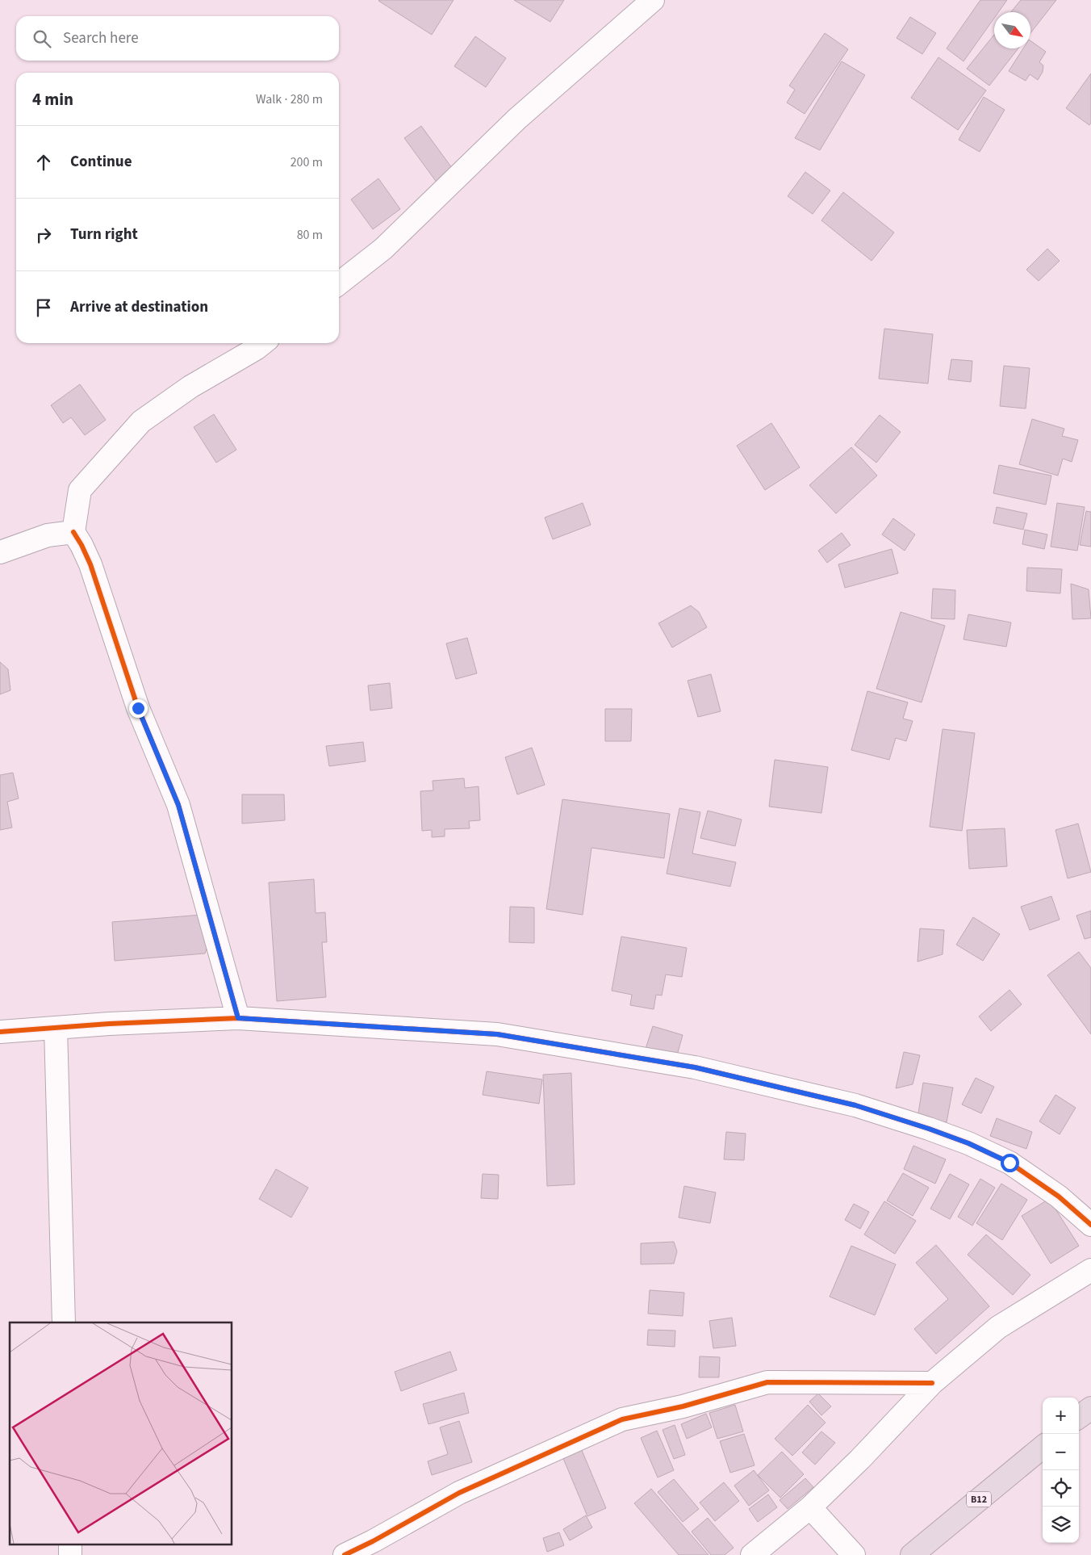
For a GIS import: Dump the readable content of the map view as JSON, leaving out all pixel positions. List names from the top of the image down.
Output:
{
  "streets": {
    "highway": ["B12"]
  },
  "north": "bottom right",
  "page": {
    "search": "Search here",
    "heading": ["4 min", "Walk · 280 m"],
    "list": [
      ["Continue", "200 m"],
      ["Turn right", "80 m"],
      "Arrive at destination"
    ],
    "map_buttons": ["+", "−"]
  }
}
